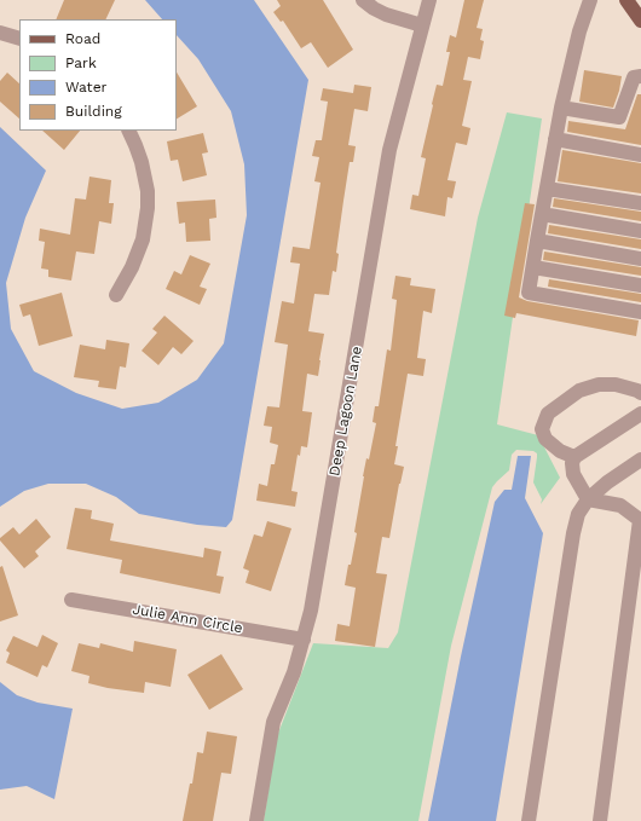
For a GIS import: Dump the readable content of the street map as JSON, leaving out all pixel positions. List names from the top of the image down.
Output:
{
  "streets": {
    "street": ["Deep Lagoon Lane", "Julie Ann Circle"]
  },
  "crossings": [
    ["Deep Lagoon Lane", "Julie Ann Circle"]
  ],
  "legend": [
    "Road",
    "Park",
    "Water",
    "Building"
  ]
}
